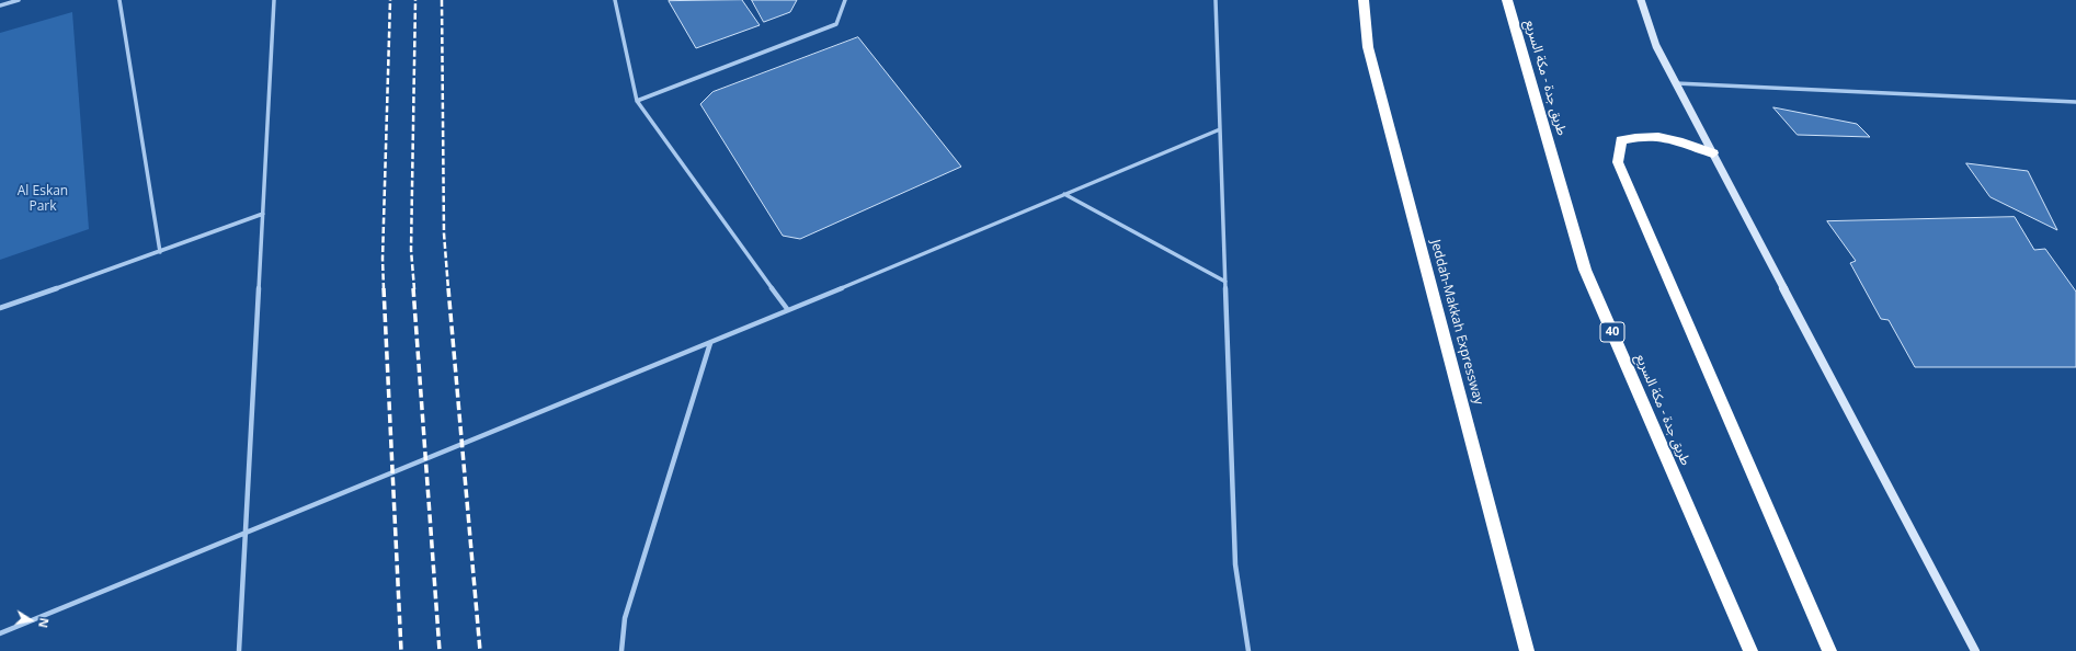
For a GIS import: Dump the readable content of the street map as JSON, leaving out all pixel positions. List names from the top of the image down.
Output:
{
  "streets": {
    "highway": ["طريق جدة - مكة السريع", "Jeddah-Makkah Expressway", "40"]
  },
  "parks": ["Al Eskan Park"],
  "north": "right"
}
